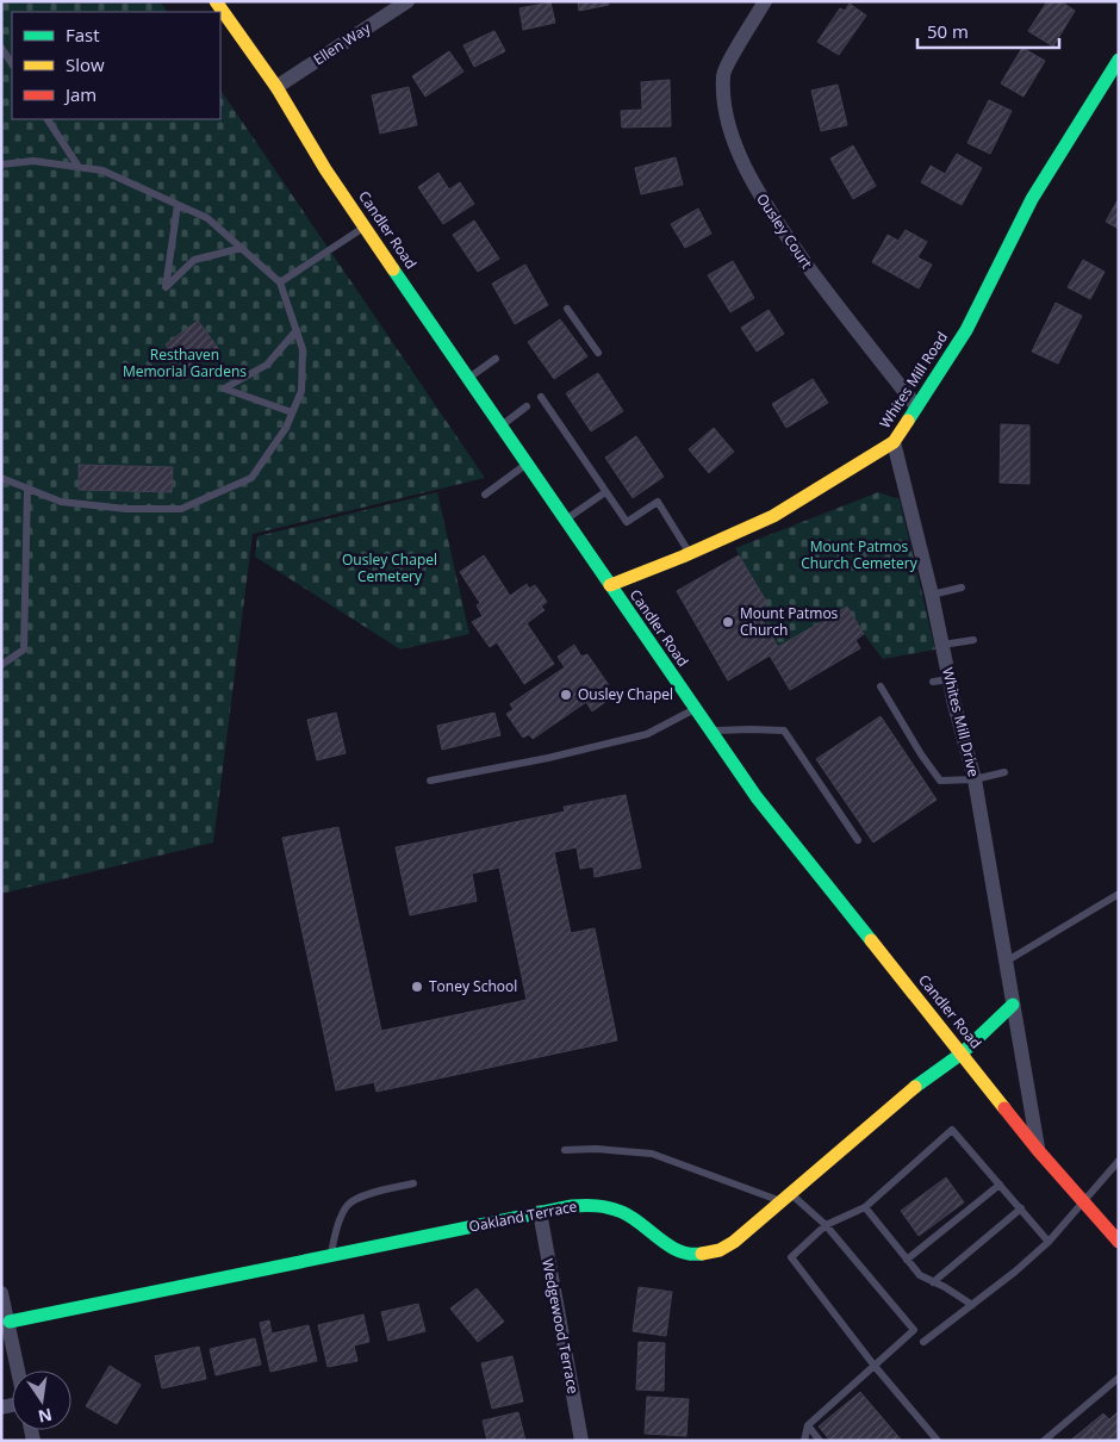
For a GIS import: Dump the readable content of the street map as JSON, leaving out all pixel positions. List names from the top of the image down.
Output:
{
  "streets": {
    "street": [
      "Ellen Way",
      "Candler Road",
      "Ousley Court",
      "Whites Mill Road",
      "Whites Mill Drive",
      "Oakland Terrace",
      "Wedgewood Terrace"
    ]
  },
  "crossings": [
    ["Ellen Way", "Candler Road"],
    ["Candler Road", "Whites Mill Road"],
    ["Candler Road", "Whites Mill Drive"],
    ["Candler Road", "Oakland Terrace"],
    ["Ousley Court", "Whites Mill Road"],
    ["Whites Mill Road", "Whites Mill Drive"],
    ["Oakland Terrace", "Wedgewood Terrace"]
  ],
  "parks": ["Resthaven Memorial Gardens", "Mount Patmos Church Cemetery", "Ousley Chapel Cemetery"],
  "places": ["Mount Patmos Church", "Ousley Chapel", "Toney School"],
  "legend": ["Fast", "Slow", "Jam"],
  "scale_bar": "50 m",
  "north": "bottom"
}
